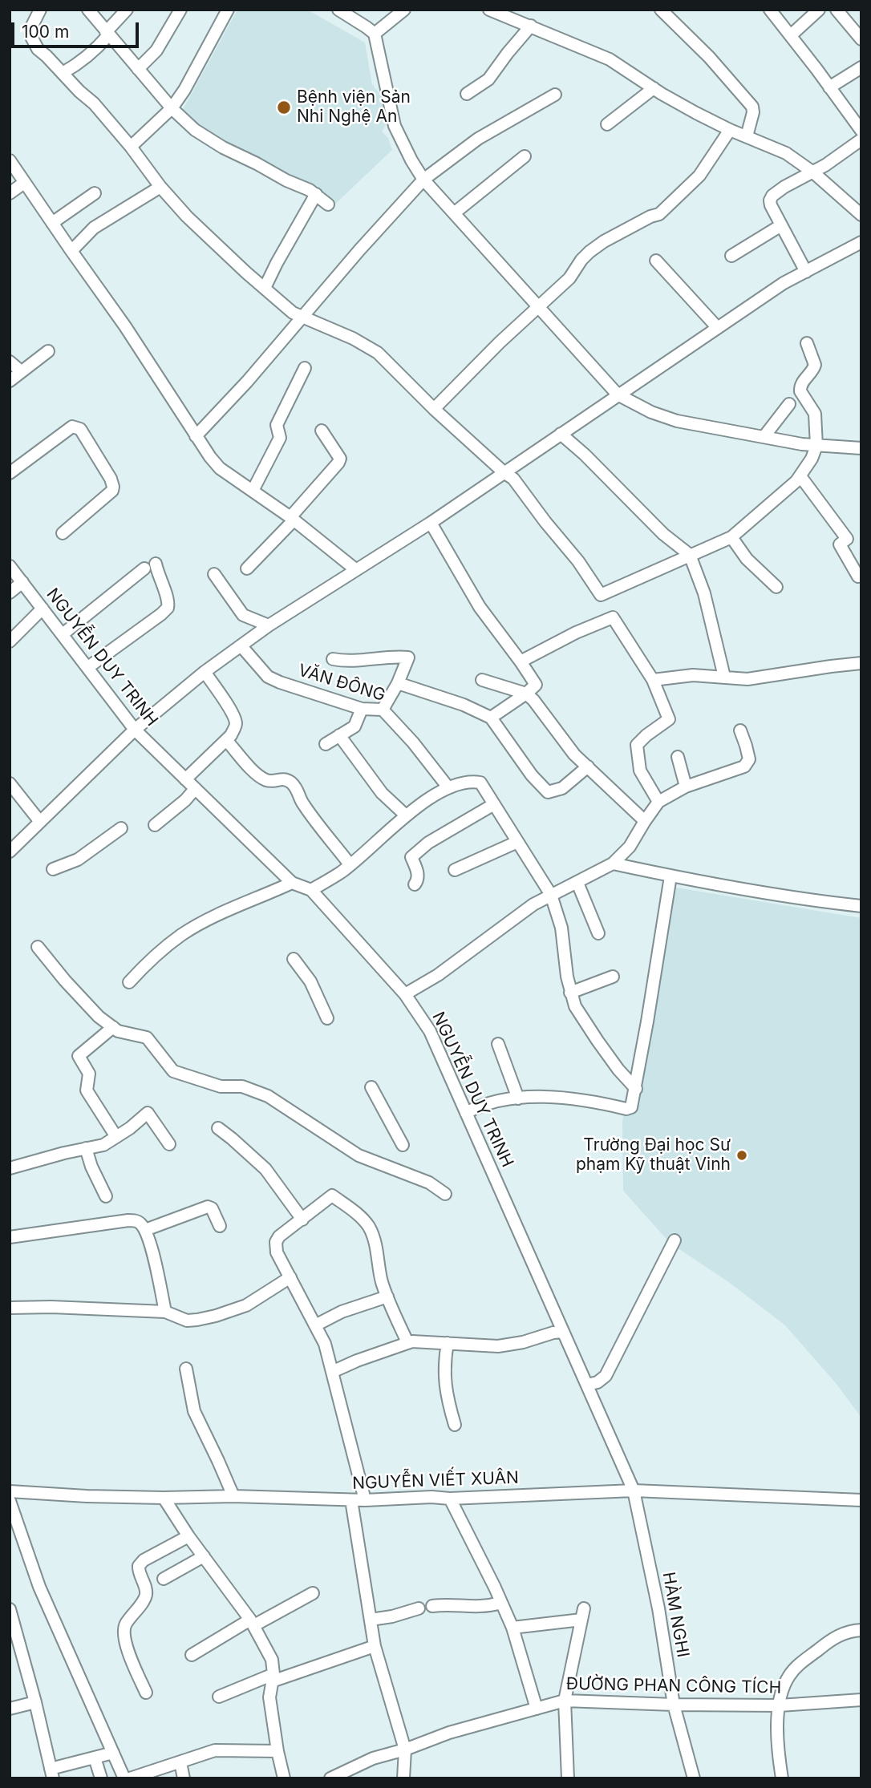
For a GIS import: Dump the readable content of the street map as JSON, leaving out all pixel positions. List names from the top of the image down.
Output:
{
  "streets": {
    "street": [
      "NGUYỄN DUY TRINH",
      "VĂN ĐÔNG",
      "NGUYỄN VIẾT XUÂN",
      "HÀM NGHI",
      "ĐƯỜNG PHAN CÔNG TÍCH"
    ]
  },
  "crossings": [
    ["NGUYỄN DUY TRINH", "NGUYỄN VIẾT XUÂN"],
    ["NGUYỄN DUY TRINH", "HÀM NGHI"],
    ["NGUYỄN VIẾT XUÂN", "HÀM NGHI"],
    ["HÀM NGHI", "ĐƯỜNG PHAN CÔNG TÍCH"]
  ],
  "places": ["Bệnh viện Sản Nhi Nghệ An", "Trường Đại học Sư phạm Kỹ thuật Vinh"],
  "scale_bar": "100 m"
}
